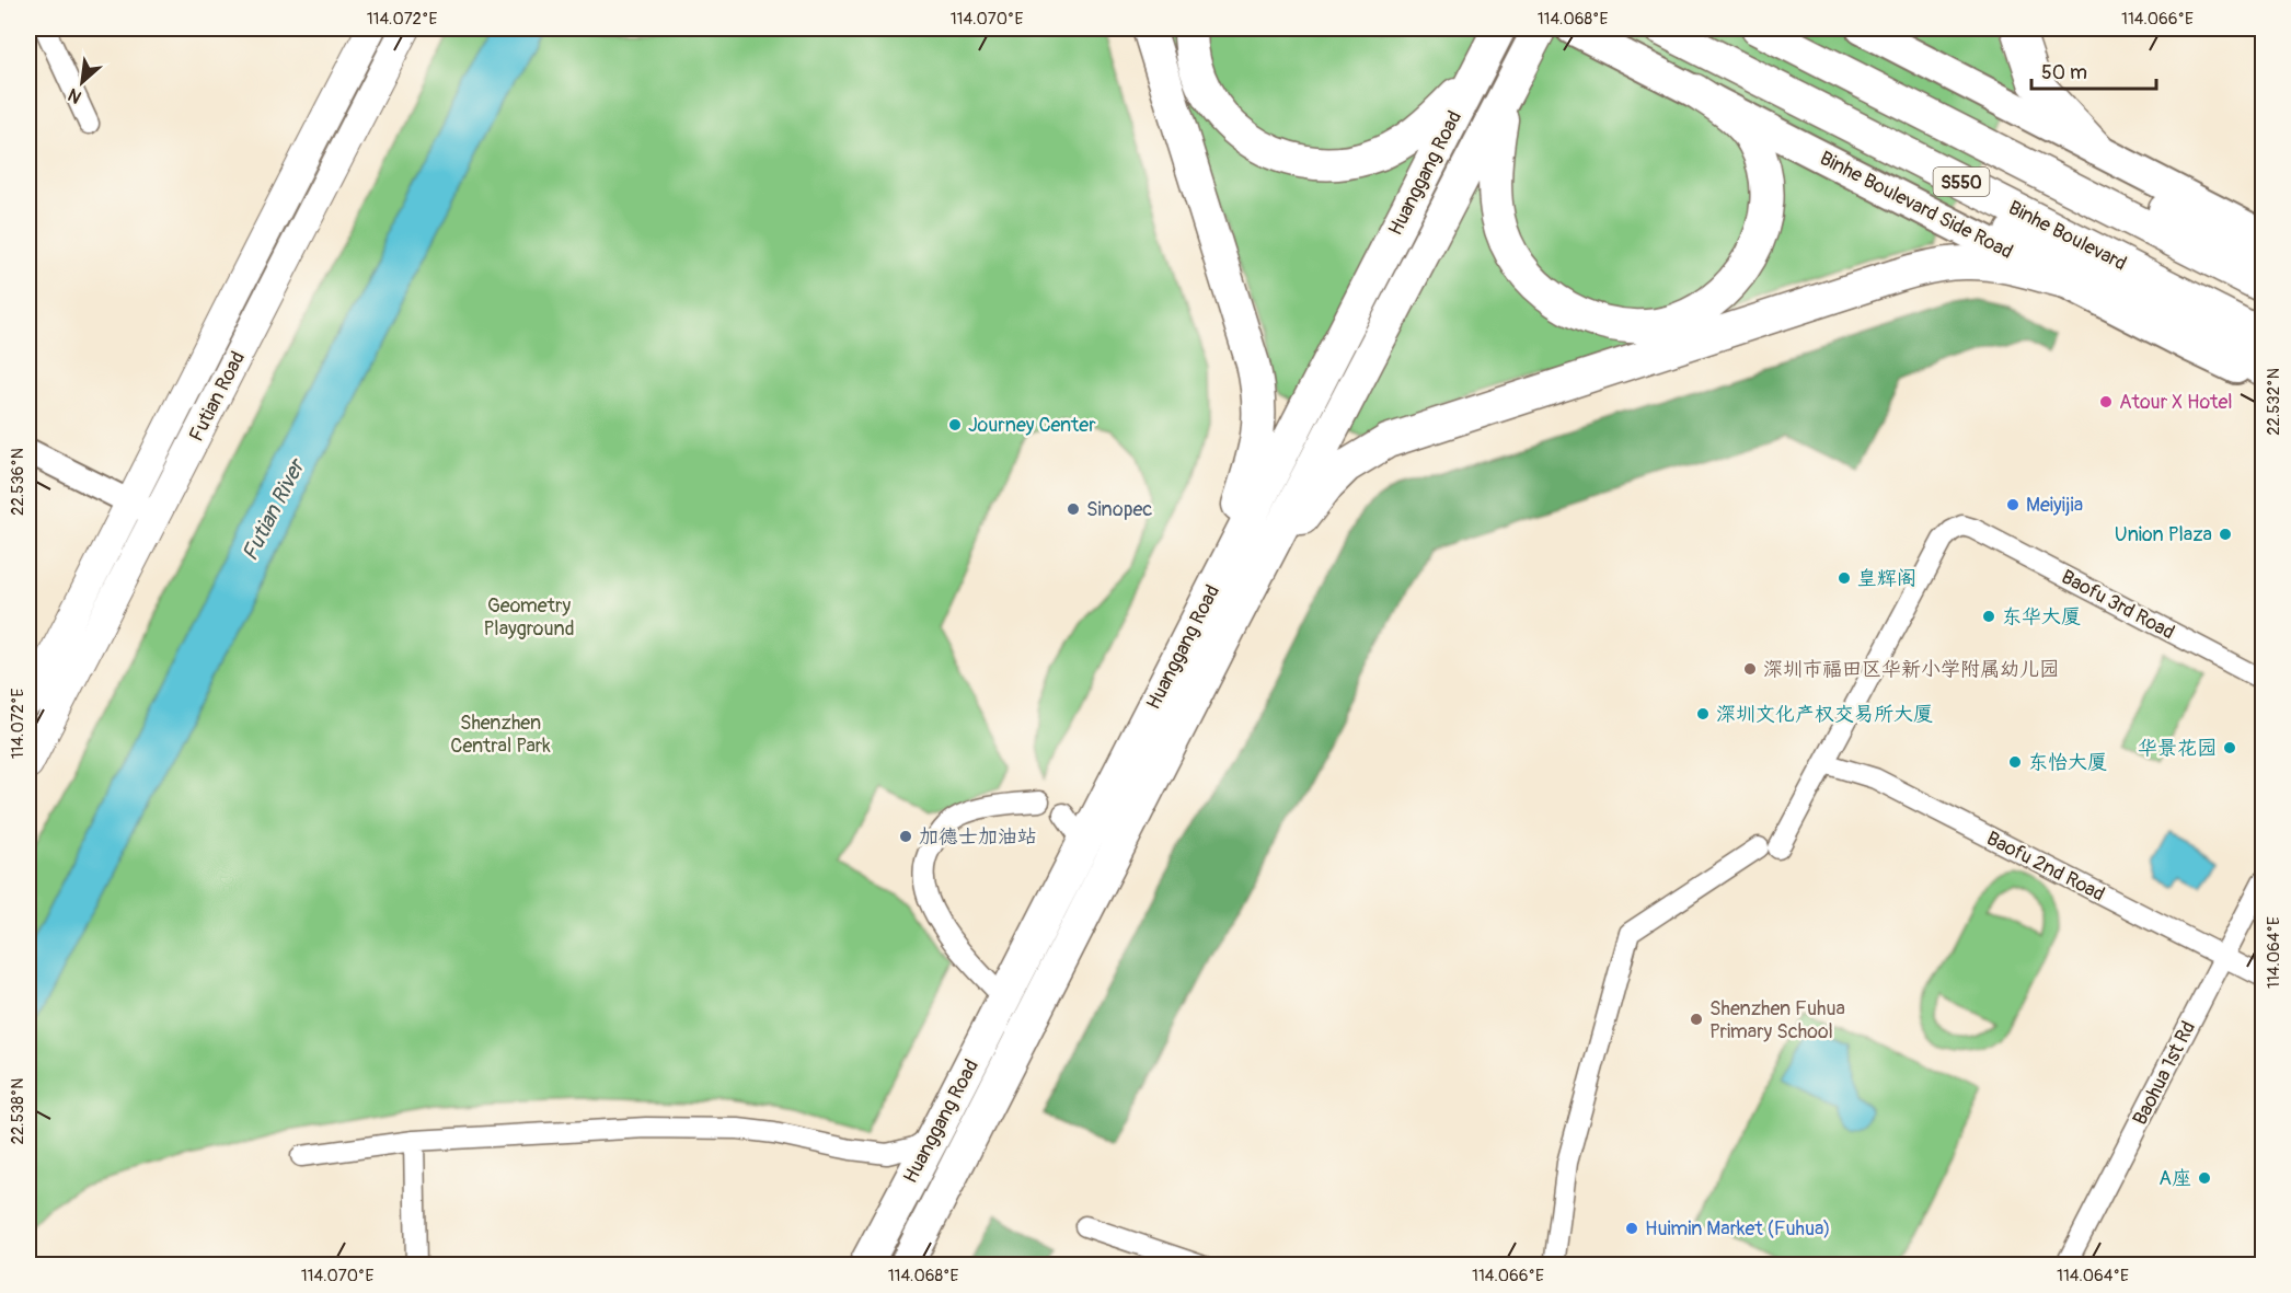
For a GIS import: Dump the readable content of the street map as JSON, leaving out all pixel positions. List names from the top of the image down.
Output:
{
  "streets": {
    "highway": ["Huanggang Road", "S550", "Binhe Boulevard"],
    "main road": ["Binhe Boulevard Side Road", "Futian Road"],
    "street": ["Baofu 3rd Road", "Baofu 2nd Road", "Baohua 1st Rd"]
  },
  "crossings": [
    ["Baofu 3rd Road", "Baofu 2nd Road"],
    ["Baofu 2nd Road", "Baohua 1st Rd"]
  ],
  "water": ["Futian River"],
  "parks": ["Geometry Playground", "Shenzhen Central Park"],
  "places": [
    "Atour X Hotel",
    "Journey Center",
    "Meiyijia",
    "Sinopec",
    "Union Plaza",
    "皇辉阁",
    "东华大厦",
    "深圳市福田区华新小学附属幼儿园",
    "深圳文化产权交易所大厦",
    "华景花园",
    "东怡大厦",
    "加德士加油站",
    "Shenzhen Fuhua Primary School",
    "A座",
    "Huimin Market (Fuhua)"
  ],
  "scale_bar": "50 m",
  "north": "bottom left",
  "coordinates": [
    "114.072°E",
    "114.070°E",
    "114.068°E",
    "114.066°E",
    "22.532°N",
    "22.536°N",
    "114.064°E",
    "22.538°N"
  ]
}
